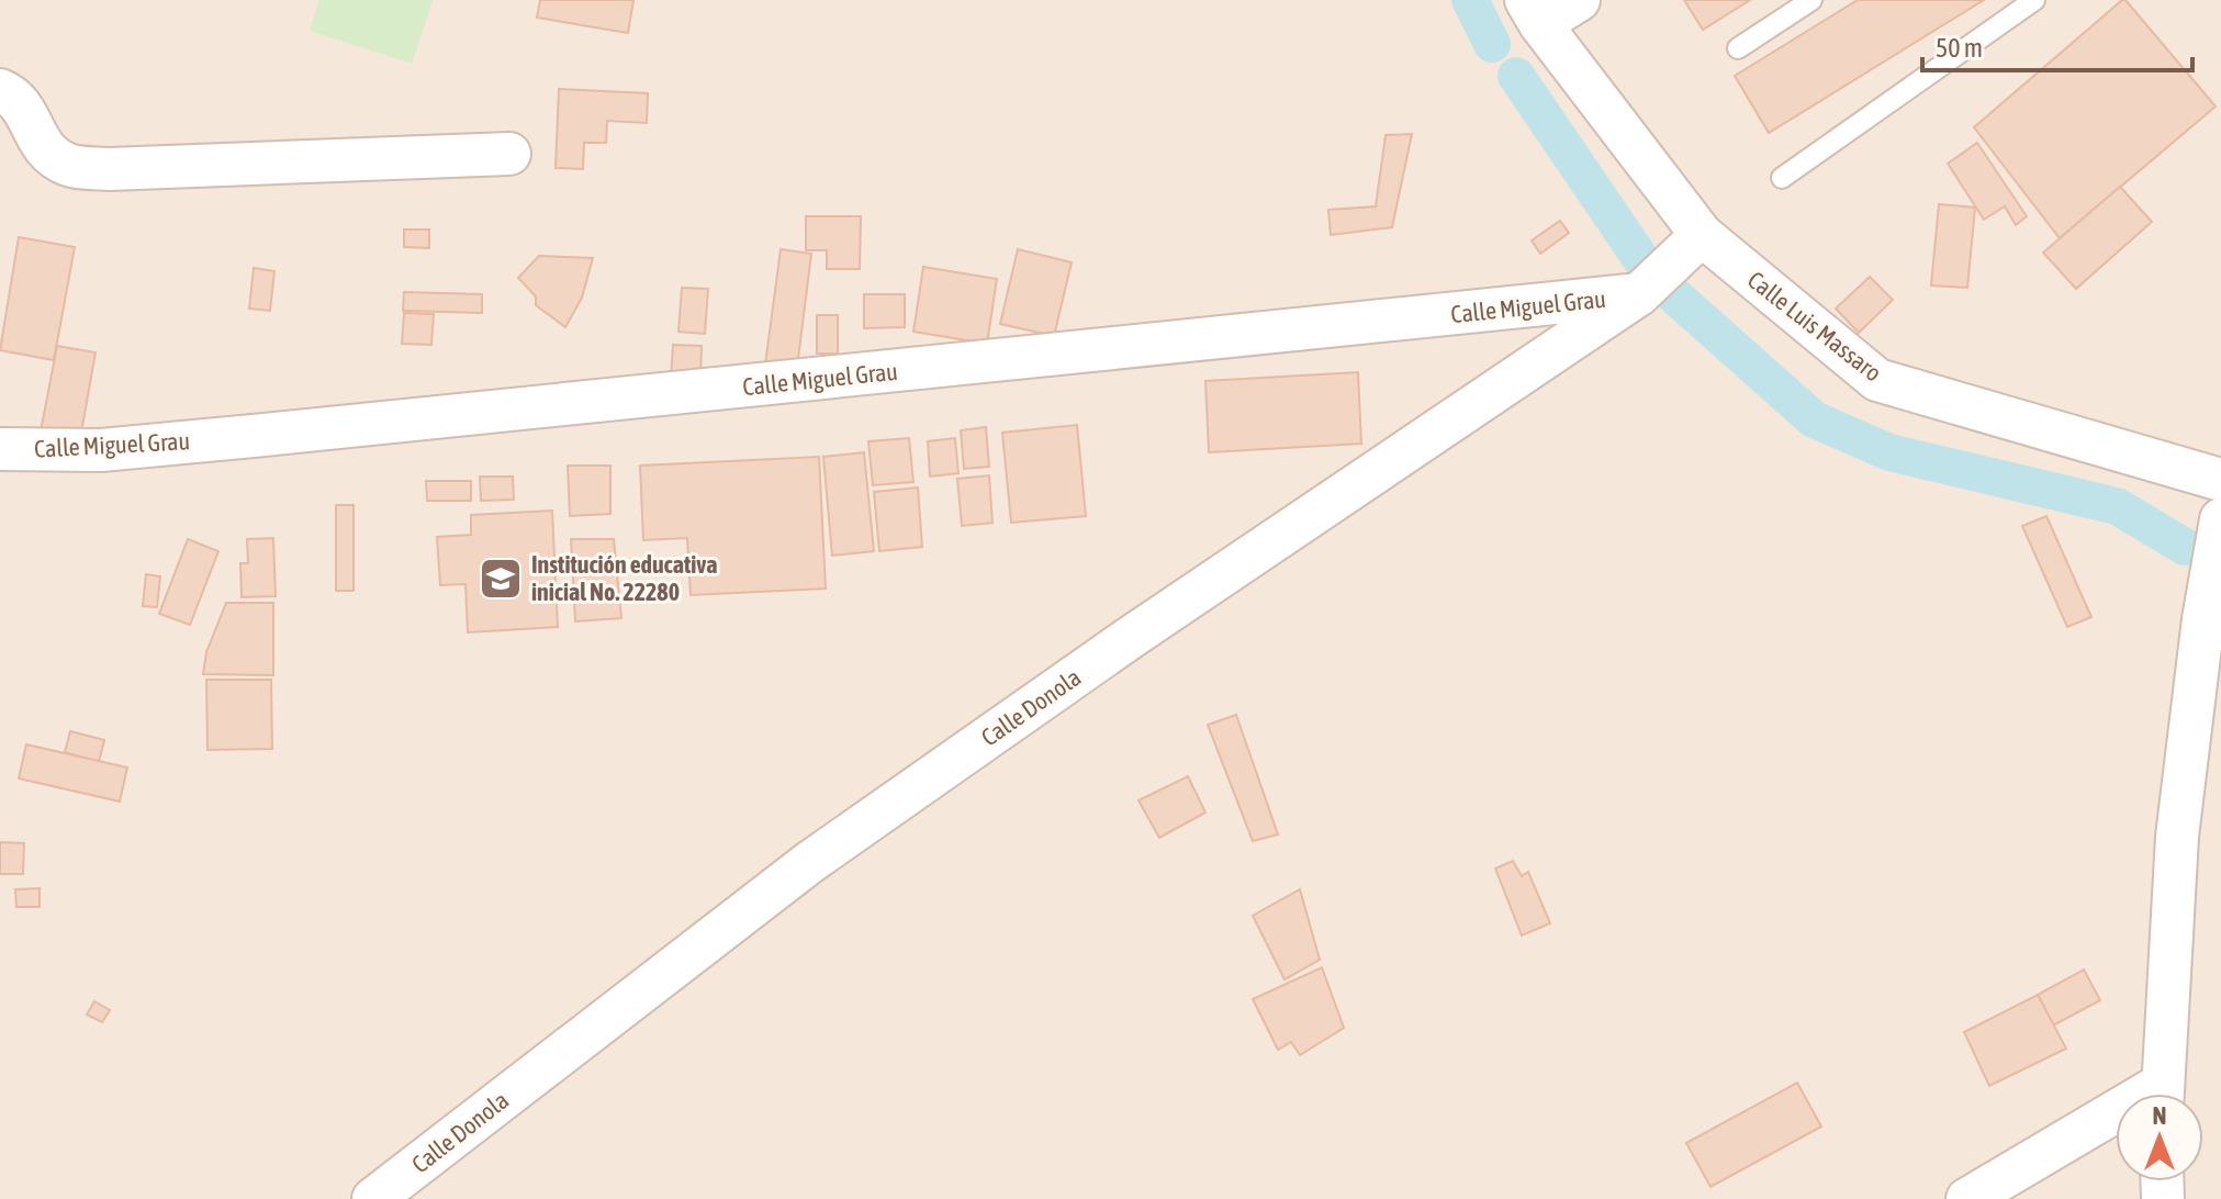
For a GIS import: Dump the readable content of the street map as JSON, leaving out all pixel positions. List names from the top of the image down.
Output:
{
  "streets": {
    "street": ["Calle Miguel Grau", "Calle Luis Massaro", "Calle Donola"]
  },
  "crossings": [
    ["Calle Miguel Grau", "Calle Donola"],
    ["Calle Luis Massaro", "Calle Donola"]
  ],
  "places": {
    "school or university": ["Institución educativa inicial No. 22280"]
  },
  "scale_bar": "50 m",
  "north": "top"
}
